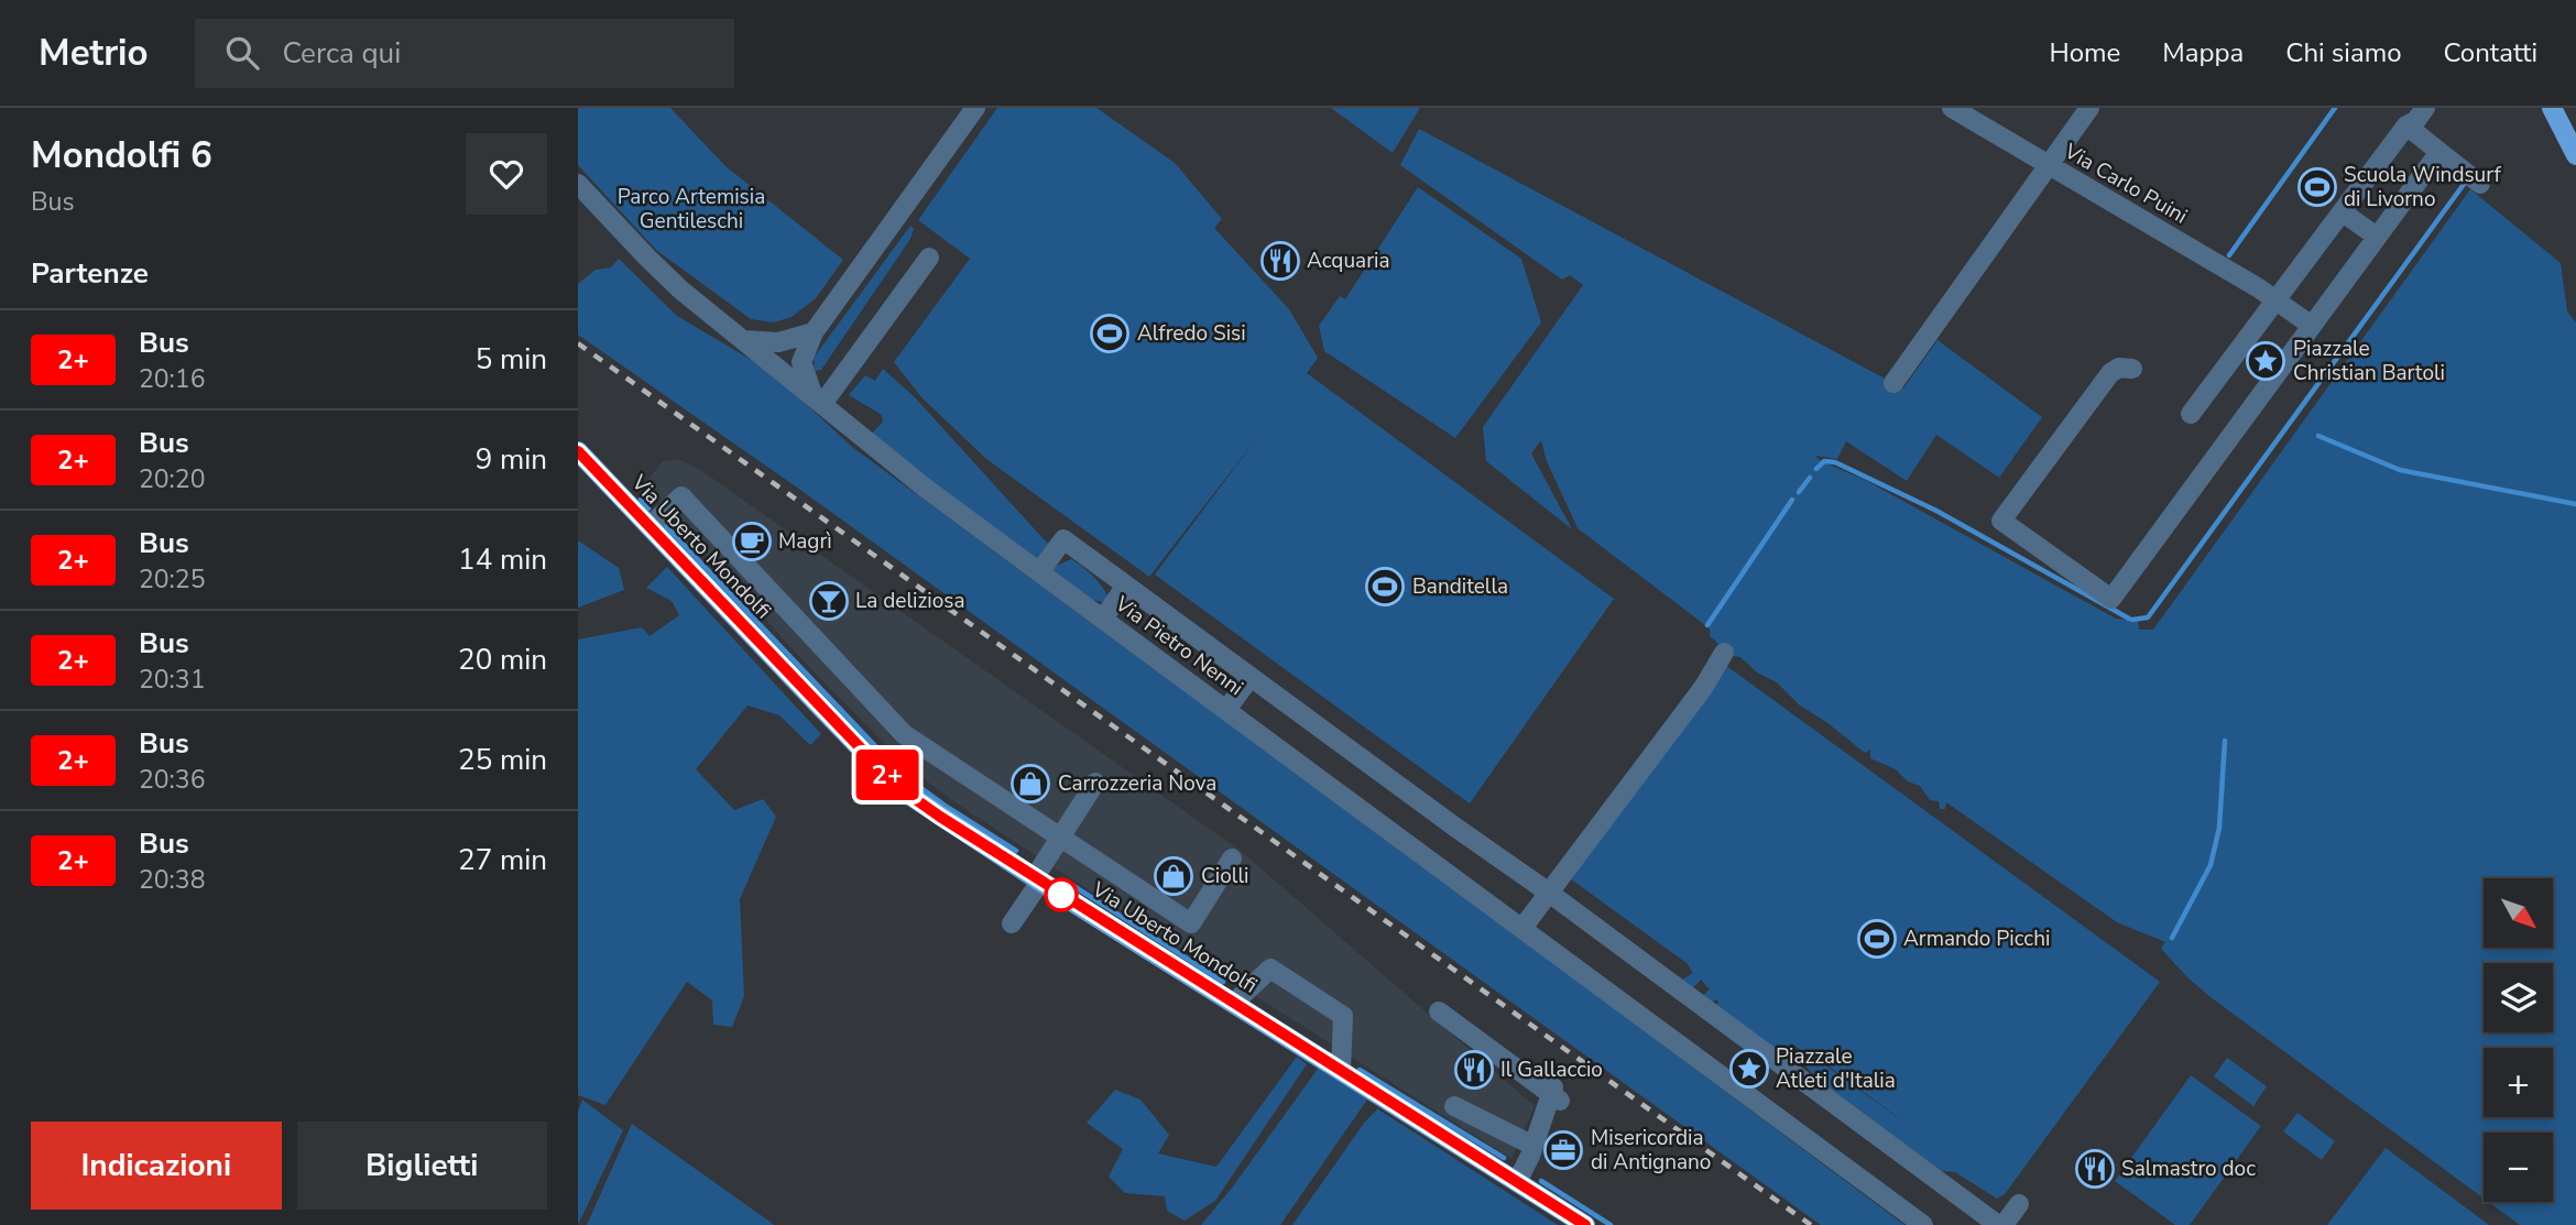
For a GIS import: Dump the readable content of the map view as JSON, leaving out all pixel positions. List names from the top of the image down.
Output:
{
  "streets": {
    "main road": ["Via Uberto Mondolfi"],
    "street": ["Via Carlo Puini", "Via Pietro Nenni"]
  },
  "parks": ["Parco Artemisia Gentileschi"],
  "places": {
    "sports": [
      "Scuola Windsurf di Livorno",
      "Alfredo Sisi",
      "Banditella",
      "Armando Picchi"
    ],
    "restaurant": ["Acquaria", "Il Gallaccio", "Salmastro doc"],
    "place": ["Piazzale Christian Bartoli", "Piazzale Atleti d'Italia"],
    "cafe": ["Magrì"],
    "bar": ["La deliziosa"],
    "shop": ["Carrozzeria Nova", "Ciolli"],
    "office": ["Misericordia di Antignano"]
  },
  "lines": ["bus line 2+"],
  "north": "bottom right",
  "page": {
    "header": "Metrio",
    "search": "Cerca qui",
    "nav": [
      "Home",
      "Mappa",
      "Chi siamo",
      "Contatti"
    ],
    "heading": [
      ["Mondolfi 6", "Bus"],
      "Partenze"
    ],
    "on_map": "2+",
    "list": [
      {
        "mark": "2+",
        "name": "Bus",
        "note": "20:16",
        "value": "5 min"
      },
      {
        "mark": "2+",
        "name": "Bus",
        "note": "20:20",
        "value": "9 min"
      },
      {
        "mark": "2+",
        "name": "Bus",
        "note": "20:25",
        "value": "14 min"
      },
      {
        "mark": "2+",
        "name": "Bus",
        "note": "20:31",
        "value": "20 min"
      },
      {
        "mark": "2+",
        "name": "Bus",
        "note": "20:36",
        "value": "25 min"
      },
      {
        "mark": "2+",
        "name": "Bus",
        "note": "20:38",
        "value": "27 min"
      }
    ],
    "map_buttons": ["+", "−"],
    "buttons": ["Indicazioni", "Biglietti"]
  }
}
